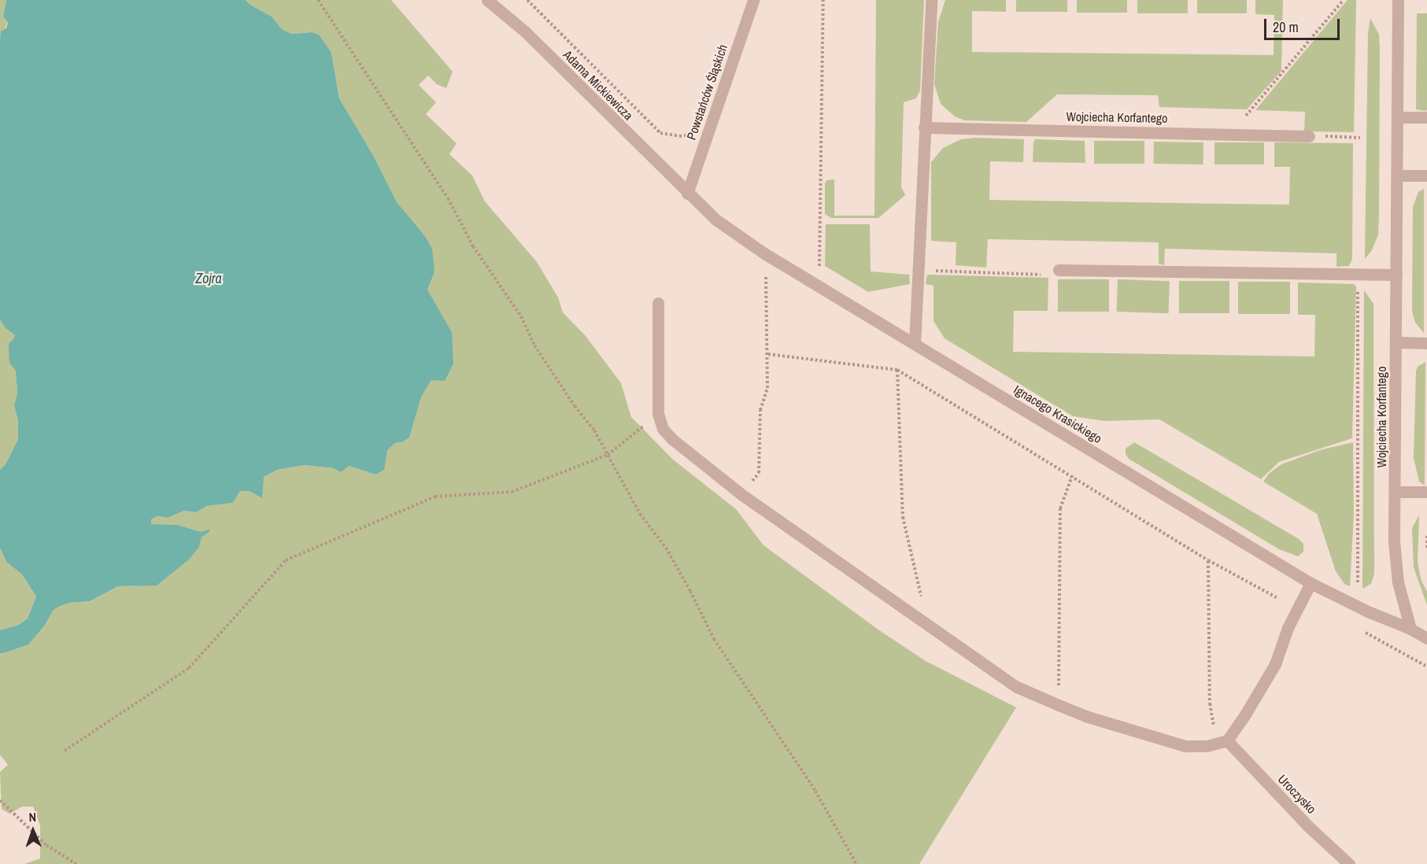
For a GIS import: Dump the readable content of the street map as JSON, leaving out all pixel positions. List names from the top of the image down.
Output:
{
  "streets": {
    "street": [
      "Adama Mickiewicza",
      "Powstańców Śląskich",
      "Wojciecha Korfantego",
      "Ignacego Krasickiego",
      "Uroczysko"
    ]
  },
  "crossings": [
    ["Adama Mickiewicza", "Powstańców Śląskich"],
    ["Adama Mickiewicza", "Ignacego Krasickiego"],
    ["Powstańców Śląskich", "Ignacego Krasickiego"],
    ["Wojciecha Korfantego", "Ignacego Krasickiego"]
  ],
  "water": ["Zojra"],
  "scale_bar": "20 m",
  "north": "top"
}
